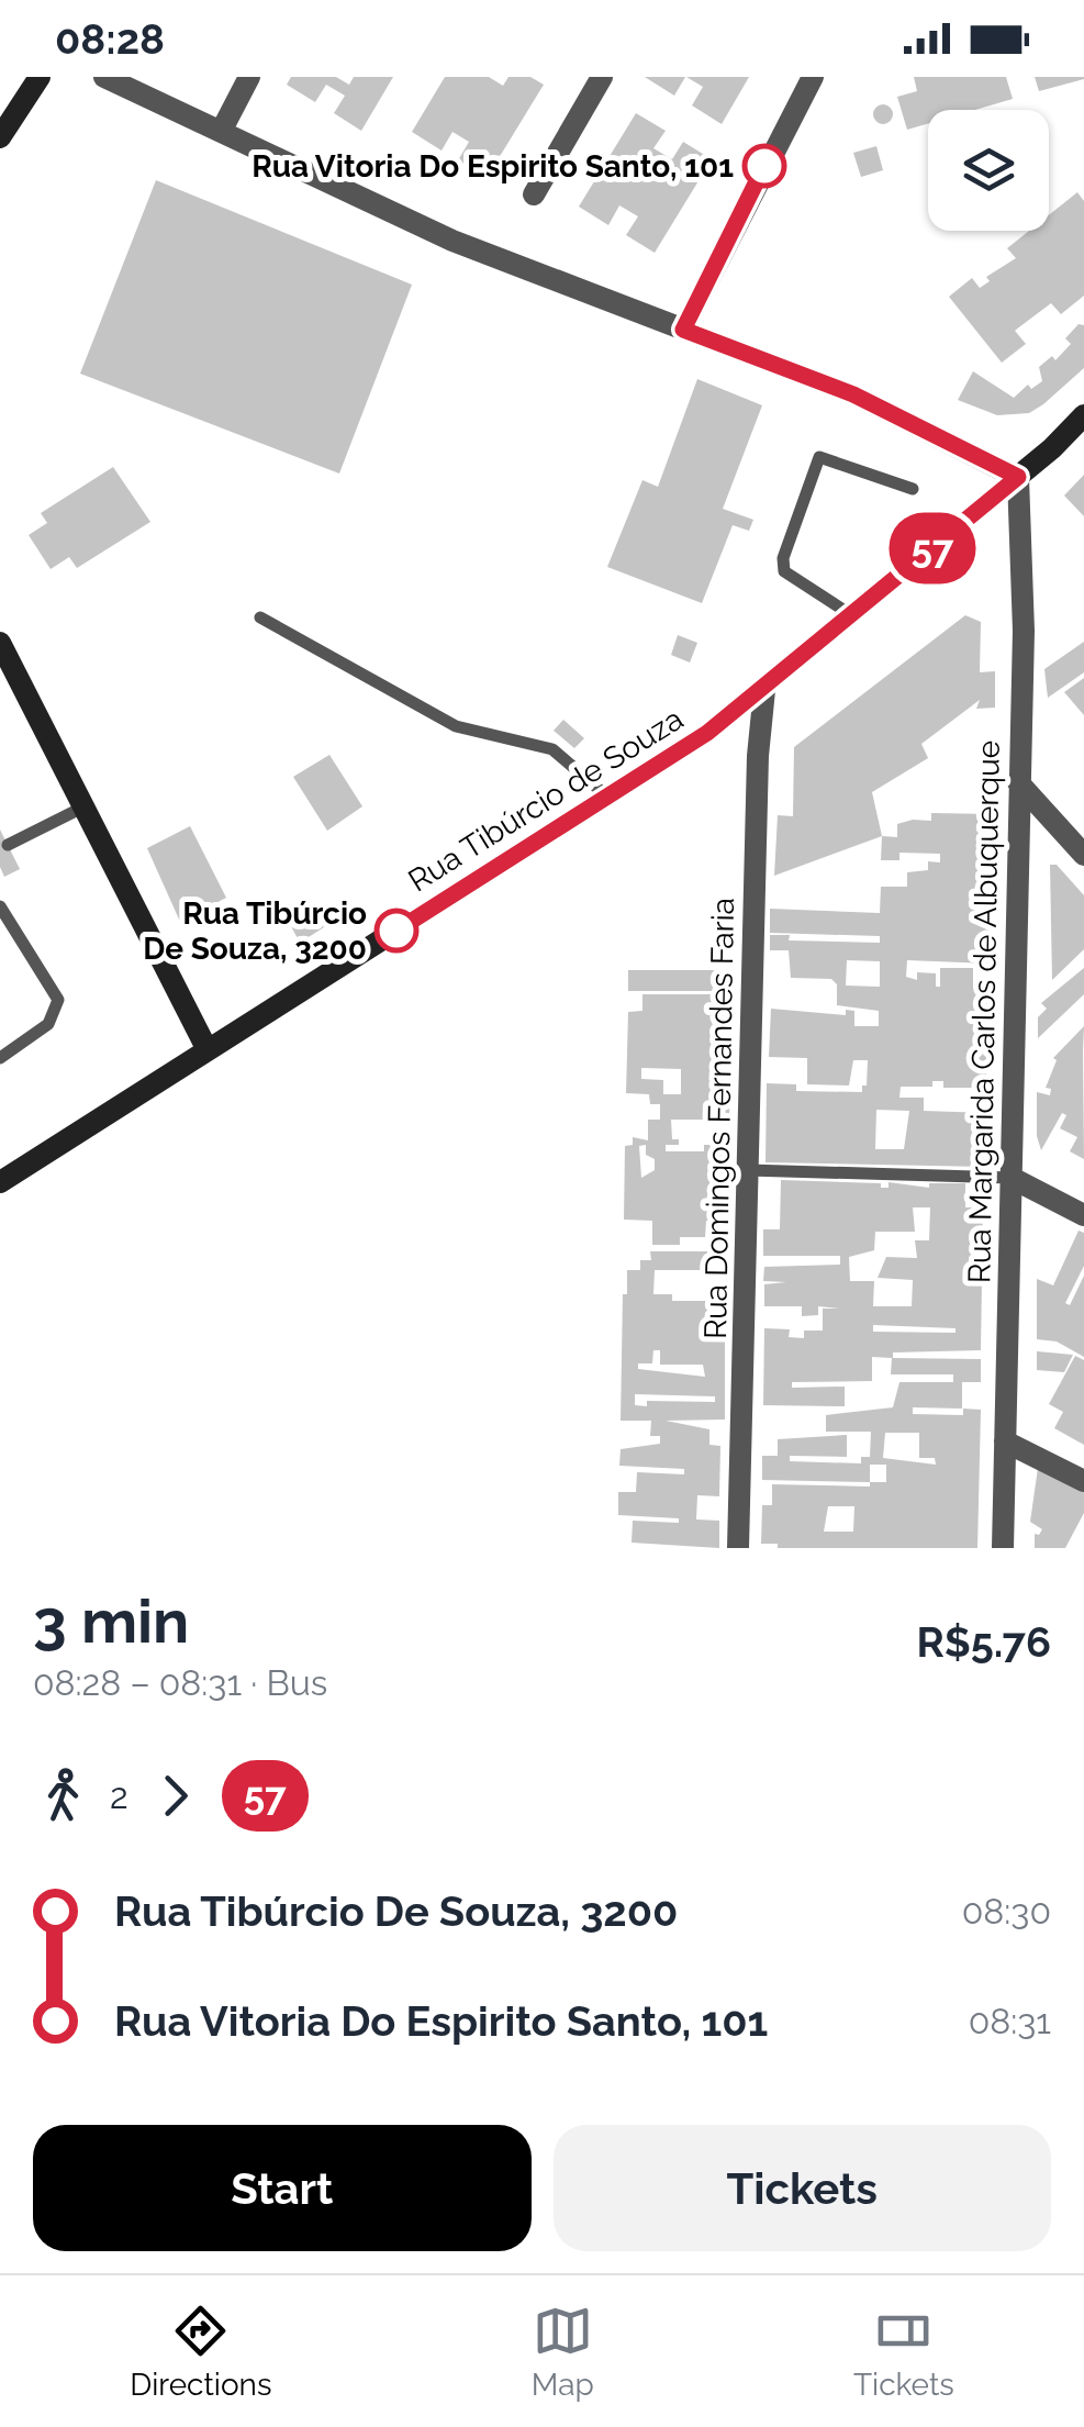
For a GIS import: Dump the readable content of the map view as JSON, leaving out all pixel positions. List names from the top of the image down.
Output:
{
  "streets": {
    "main road": ["Rua Tibúrcio de Souza"],
    "street": ["Rua Margarida Carlos de Albuquerque", "Rua Domingos Fernandes Faria"]
  },
  "crossings": [
    ["Rua Tibúrcio de Souza", "Rua Margarida Carlos de Albuquerque"],
    ["Rua Tibúrcio de Souza", "Rua Domingos Fernandes Faria"]
  ],
  "places": ["Rua Vitoria Do Espirito Santo, 101", "Rua Tibúrcio De Souza, 3200"],
  "lines": ["bus line 57"],
  "page": {
    "status": "08:28",
    "on_map": "57",
    "heading": ["3 min", "08:28 – 08:31 · Bus", "R$5.76"],
    "legs": ["2", "57"],
    "list": [
      {
        "name": "Rua Tibúrcio De Souza, 3200",
        "value": "08:30"
      },
      {
        "name": "Rua Vitoria Do Espirito Santo, 101",
        "value": "08:31"
      }
    ],
    "buttons": ["Start", "Tickets"],
    "tabs": ["Directions", "Map", "Tickets"]
  }
}
